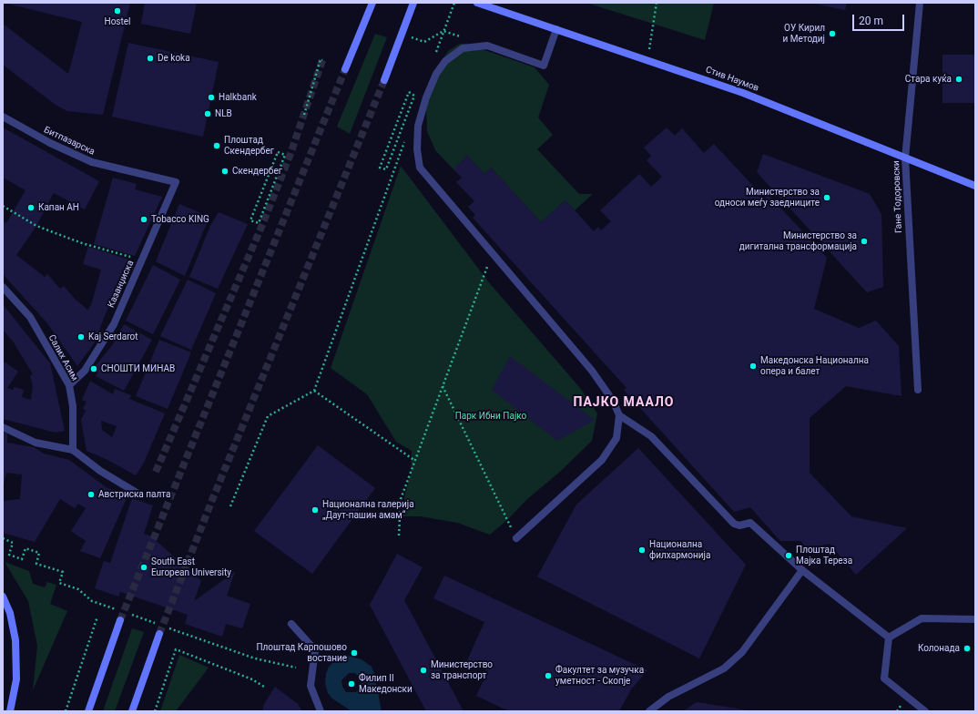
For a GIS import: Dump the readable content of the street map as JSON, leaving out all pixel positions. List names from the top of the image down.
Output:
{
  "streets": {
    "street": [
      "Стив Наумов",
      "Битпазарска",
      "Гане Тодоровски",
      "Казанџиска",
      "Салих Асим"
    ]
  },
  "crossings": [
    ["Стив Наумов", "Гане Тодоровски"],
    ["Битпазарска", "Казанџиска"],
    ["Казанџиска", "Салих Асим"]
  ],
  "districts": ["ПАЈКО МААЛО"],
  "parks": ["Парк Ибни Пајко"],
  "places": [
    "Hostel",
    "ОУ Кирил и Методиј",
    "De koka",
    "Стара куќа",
    "Halkbank",
    "NLB",
    "Плоштад Скендербег",
    "Скендербег",
    "Министерство за односи меѓу заедниците",
    "Капан АН",
    "Tobacco KING",
    "Министерство за дигитална трансформација",
    "Kaj Serdarot",
    "Македонска Национална опера и балет",
    "СНОШТИ МИНАВ",
    "Австриска палта",
    "Национална галерија „Даут-пашин амам“",
    "Национална филхармонија",
    "Плоштад Мајка Тереза",
    "South East European University",
    "Колонада",
    "Плоштад Карпошово востание",
    "Министерство за транспорт",
    "Факултет за музучка уметност - Скопје",
    "Филип II Македонски"
  ],
  "scale_bar": "20 m"
}
